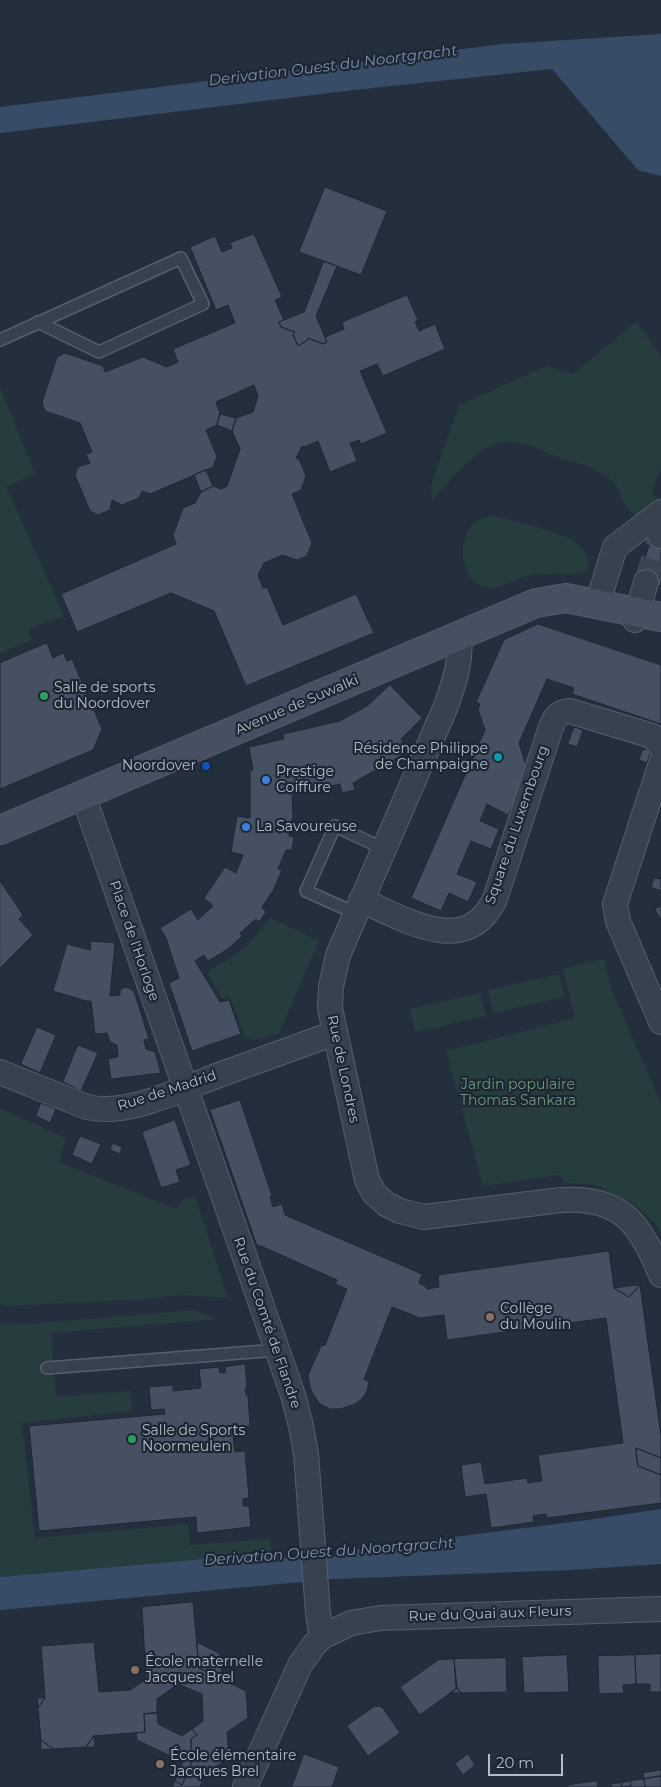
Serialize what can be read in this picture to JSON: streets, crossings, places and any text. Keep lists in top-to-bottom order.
{
  "streets": {
    "street": [
      "Avenue de Suwalki",
      "Square du Luxembourg",
      "Place de l'Horloge",
      "Rue de Londres",
      "Rue de Madrid",
      "Rue du Comté de Flandre",
      "Rue du Quai aux Fleurs"
    ]
  },
  "crossings": [
    ["Avenue de Suwalki", "Place de l'Horloge"],
    ["Avenue de Suwalki", "Rue de Londres"],
    ["Square du Luxembourg", "Rue de Londres"],
    ["Place de l'Horloge", "Rue de Madrid"],
    ["Place de l'Horloge", "Rue du Comté de Flandre"],
    ["Rue de Londres", "Rue de Madrid"],
    ["Rue de Madrid", "Rue du Comté de Flandre"],
    ["Rue du Comté de Flandre", "Rue du Quai aux Fleurs"]
  ],
  "water": ["Derivation Ouest du Noortgracht"],
  "parks": ["Jardin populaire Thomas Sankara"],
  "places": [
    "Salle de sports du Noordover",
    "Résidence Philippe de Champaigne",
    "Noordover",
    "Prestige Coiffure",
    "La Savoureuse",
    "Collège du Moulin",
    "Salle de Sports Noormeulen",
    "École maternelle Jacques Brel",
    "École élémentaire Jacques Brel"
  ],
  "scale_bar": "20 m"
}
